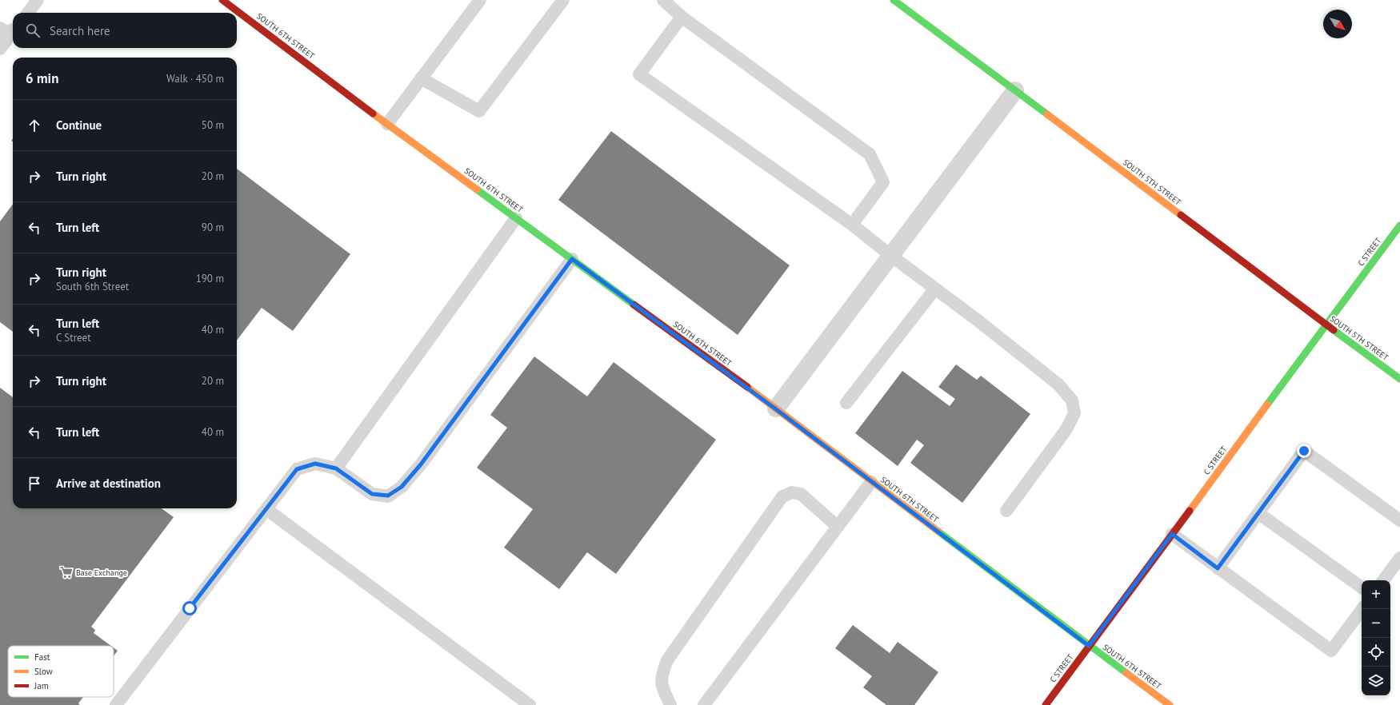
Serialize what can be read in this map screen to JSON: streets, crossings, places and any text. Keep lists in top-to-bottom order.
{
  "streets": {
    "street": ["SOUTH 6TH STREET", "SOUTH 5TH STREET", "C STREET"]
  },
  "crossings": [
    ["SOUTH 6TH STREET", "C STREET"],
    ["SOUTH 5TH STREET", "C STREET"]
  ],
  "places": {
    "supermarket": ["Base Exchange"]
  },
  "legend": ["Fast", "Slow", "Jam"],
  "north": "bottom right",
  "page": {
    "search": "Search here",
    "heading": ["6 min", "Walk · 450 m"],
    "list": [
      ["Continue", "50 m"],
      ["Turn right", "20 m"],
      ["Turn left", "90 m"],
      ["Turn right", "South 6th Street", "190 m"],
      ["Turn left", "C Street", "40 m"],
      ["Turn right", "20 m"],
      ["Turn left", "40 m"],
      "Arrive at destination"
    ],
    "map_buttons": ["+", "−"]
  }
}
